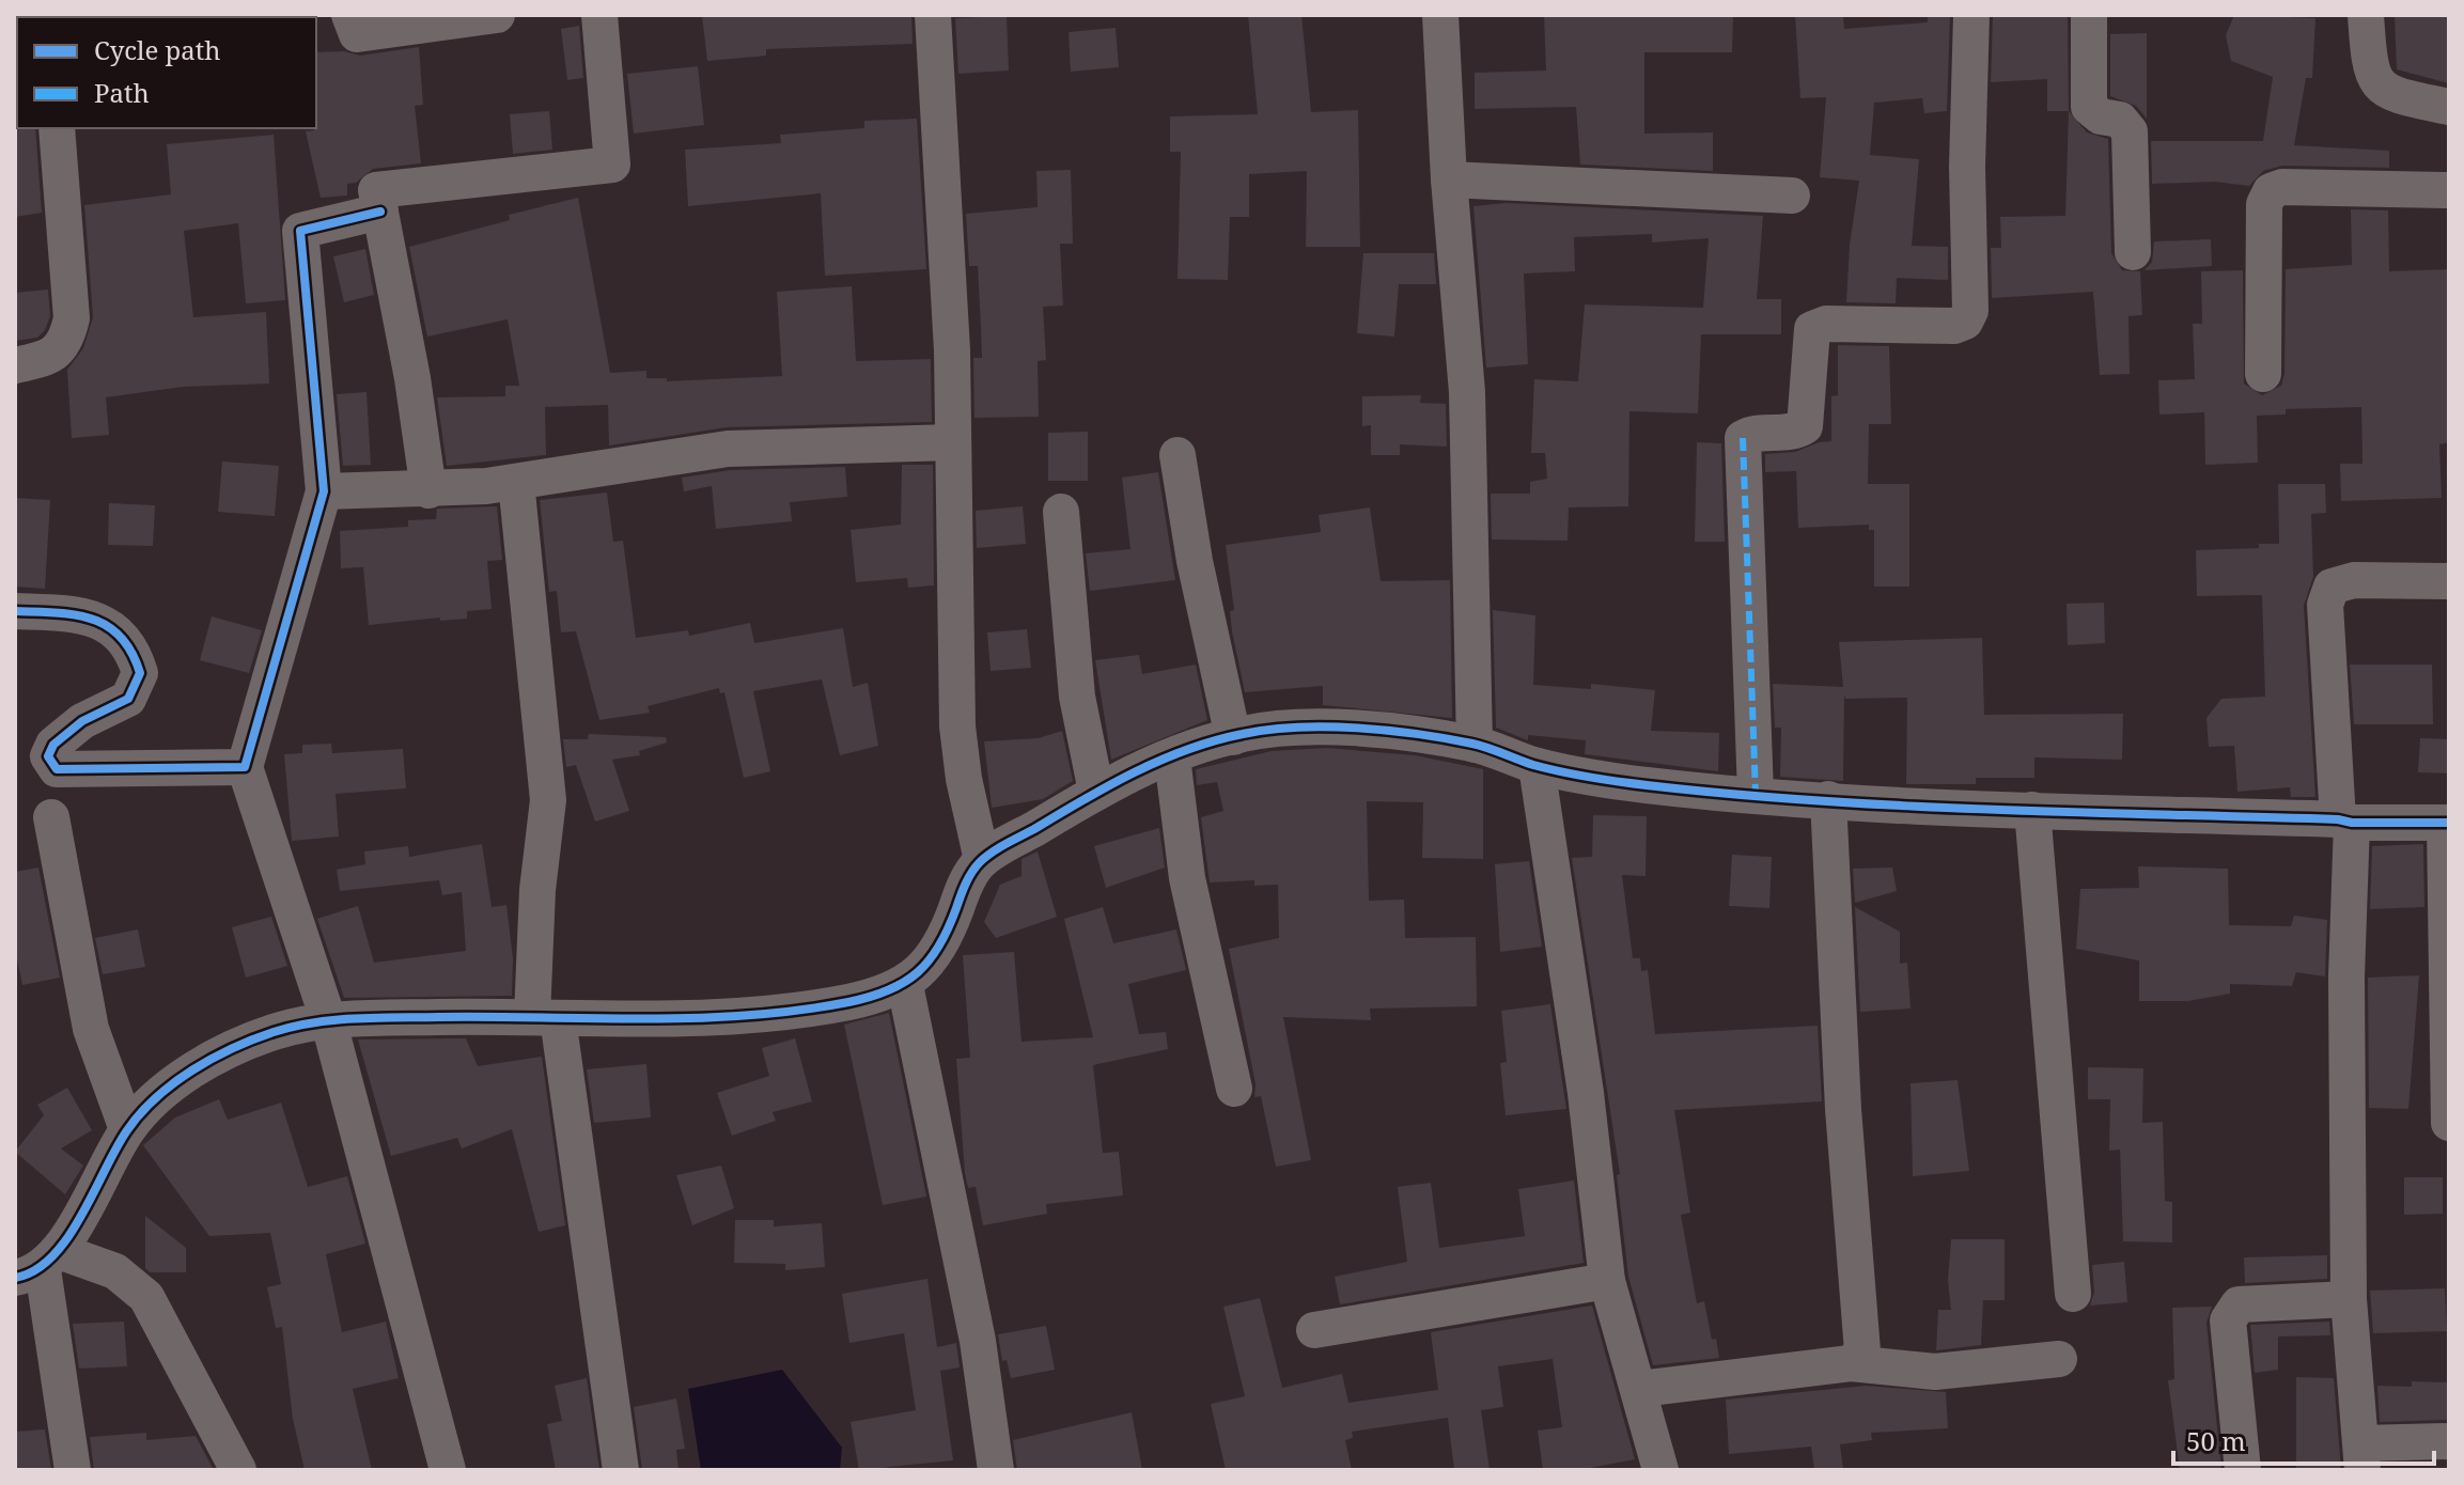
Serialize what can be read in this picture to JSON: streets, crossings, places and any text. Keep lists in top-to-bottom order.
{
  "legend": ["Cycle path", "Path"],
  "scale_bar": "50 m"
}
